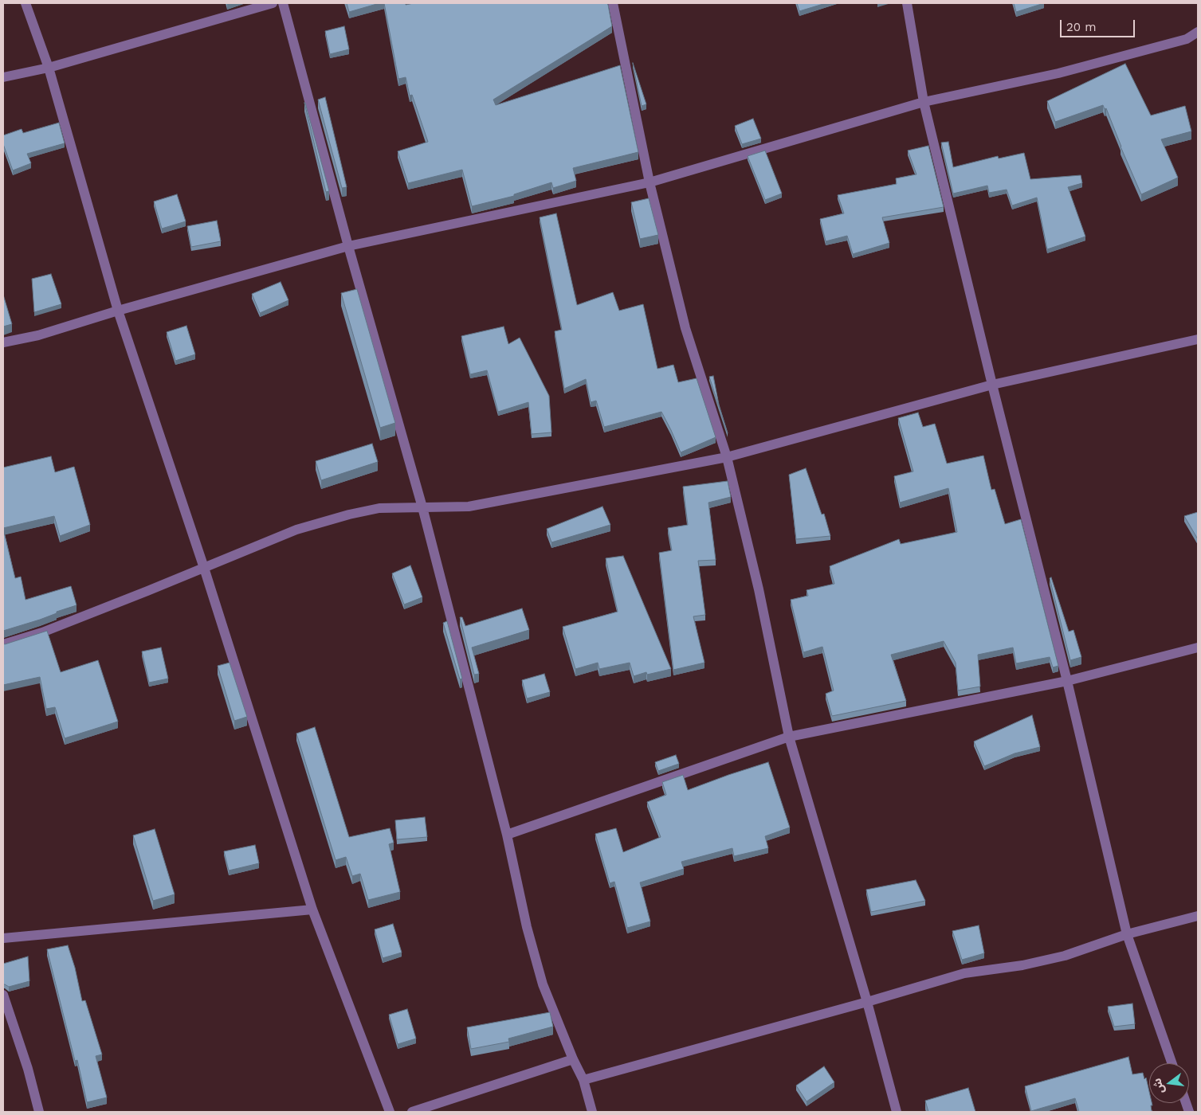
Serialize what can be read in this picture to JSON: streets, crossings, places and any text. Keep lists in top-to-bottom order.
{
  "scale_bar": "20 m",
  "north": "left"
}
